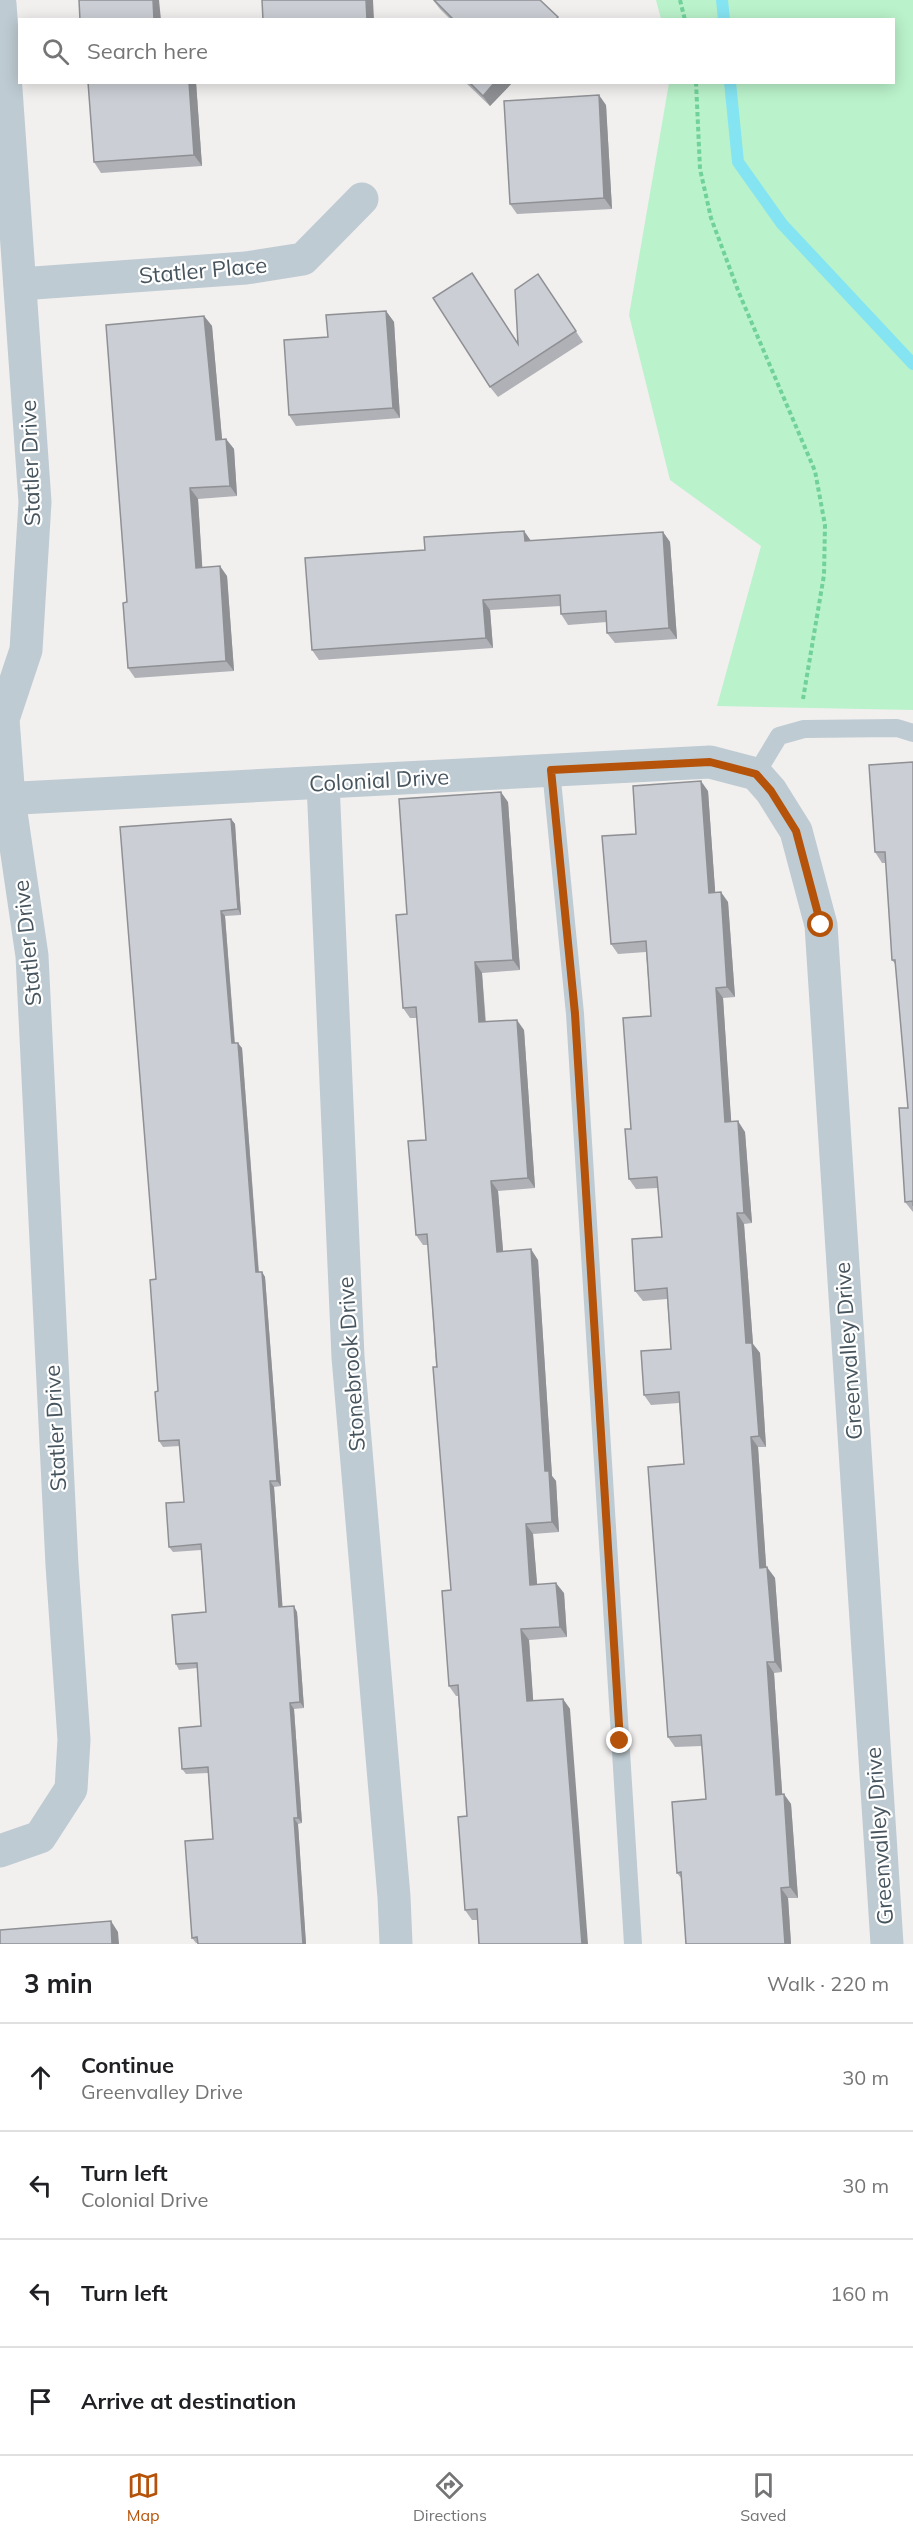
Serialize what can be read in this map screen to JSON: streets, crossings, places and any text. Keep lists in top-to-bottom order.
{
  "streets": {
    "street": [
      "Statler Place",
      "Statler Drive",
      "Colonial Drive",
      "Greenvalley Drive",
      "Stonebrook Drive"
    ]
  },
  "crossings": [
    ["Statler Place", "Statler Drive"],
    ["Statler Drive", "Colonial Drive"],
    ["Colonial Drive", "Greenvalley Drive"],
    ["Colonial Drive", "Stonebrook Drive"]
  ],
  "page": {
    "search": "Search here",
    "heading": ["3 min", "Walk · 220 m"],
    "list": [
      ["Continue", "Greenvalley Drive", "30 m"],
      ["Turn left", "Colonial Drive", "30 m"],
      ["Turn left", "160 m"],
      "Arrive at destination"
    ],
    "nav": ["Map", "Directions", "Saved"]
  }
}
